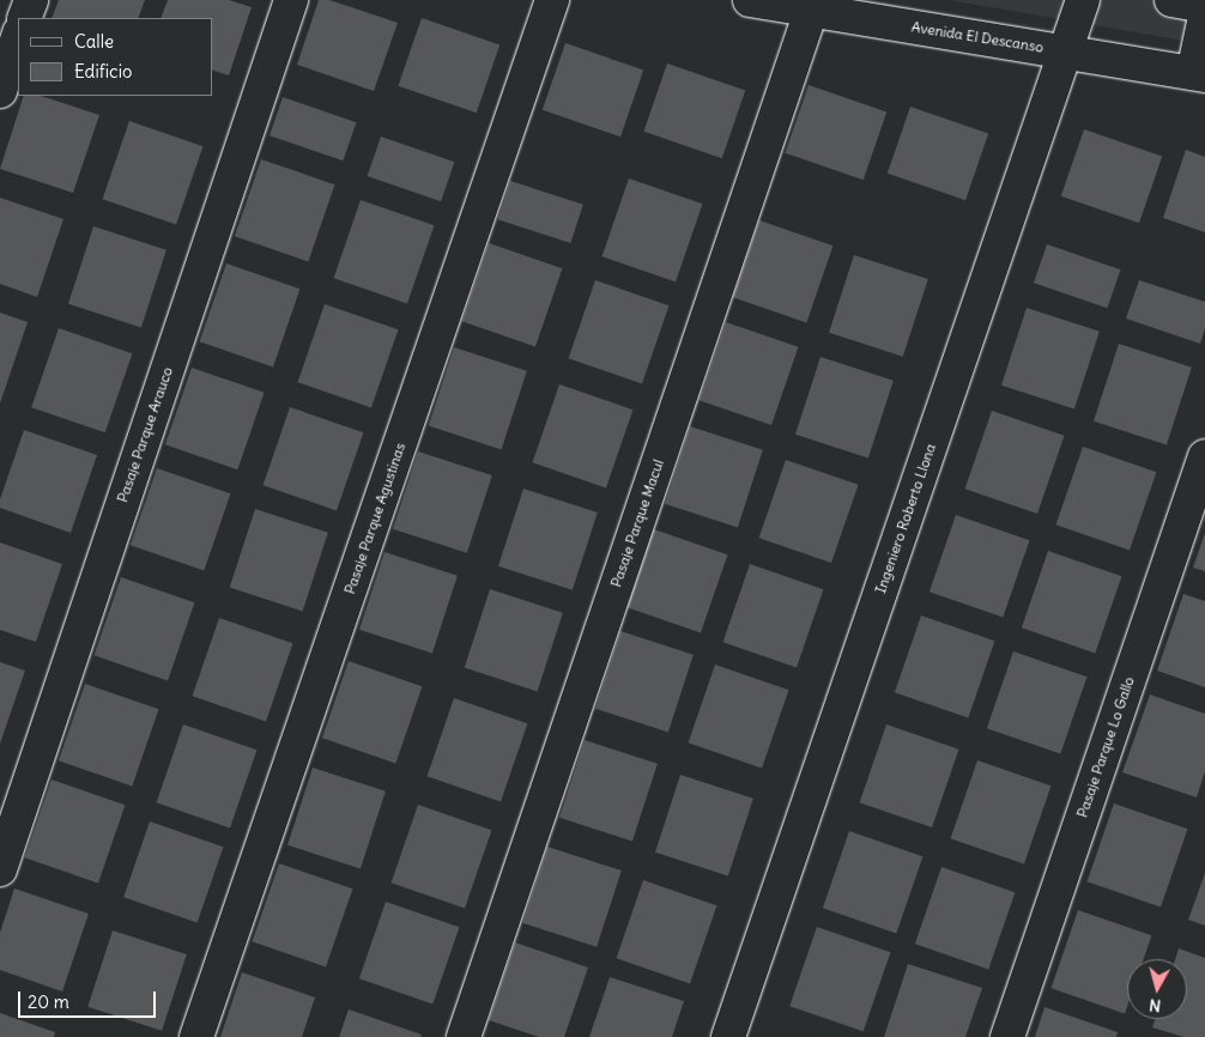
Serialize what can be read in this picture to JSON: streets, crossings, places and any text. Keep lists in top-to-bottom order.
{
  "streets": {
    "street": [
      "Avenida El Descanso",
      "Pasaje Parque Arauco",
      "Pasaje Parque Agustinas",
      "Ingeniero Roberto Llona",
      "Pasaje Parque Macul",
      "Pasaje Parque Lo Gallo"
    ]
  },
  "crossings": [
    ["Avenida El Descanso", "Ingeniero Roberto Llona"],
    ["Avenida El Descanso", "Pasaje Parque Macul"]
  ],
  "legend": ["Calle", "Edificio"],
  "scale_bar": "20 m",
  "north": "bottom"
}
